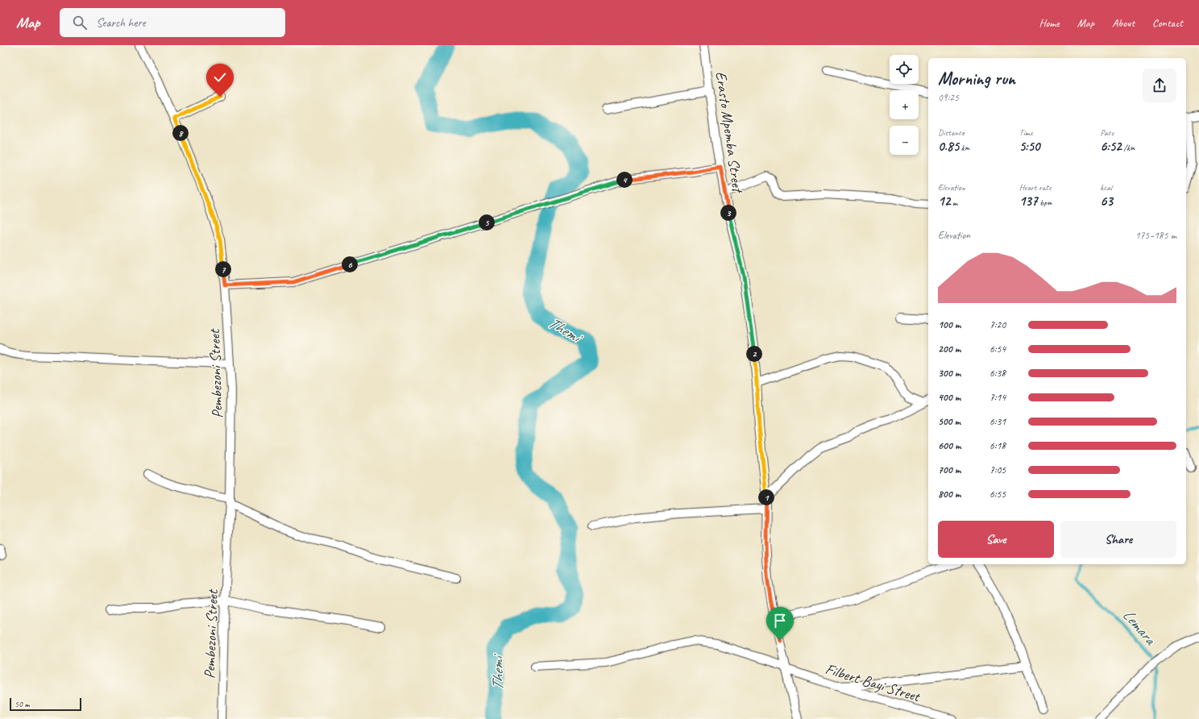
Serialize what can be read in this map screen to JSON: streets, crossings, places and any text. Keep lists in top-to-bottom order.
{
  "streets": {
    "street": ["Erasto Mpemba Street", "Pembezoni Street", "Filbert Bayi Street"]
  },
  "crossings": [
    ["Erasto Mpemba Street", "Filbert Bayi Street"]
  ],
  "water": ["Themi", "Lemara"],
  "scale_bar": "50 m",
  "page": {
    "header": "Map",
    "search": "Search here",
    "nav": [
      "Home",
      "Map",
      "About",
      "Contact"
    ],
    "map_buttons": ["+", "−"],
    "heading": ["Morning run", "09:25"],
    "stats": [
      ["Distance", "0.85 km"],
      ["Time", "5:50"],
      ["Pace", "6:52 /km"],
      ["Elevation", "12 m"],
      ["Heart rate", "137 bpm"],
      ["kcal", "63"]
    ],
    "pins": [
      "8",
      "4",
      "3",
      "5",
      "6",
      "7",
      "2",
      "1"
    ],
    "chart": ["Elevation", "175–185 m"],
    "list": [
      {
        "name": "100 m",
        "note": "7:20"
      },
      {
        "name": "200 m",
        "note": "6:54"
      },
      {
        "name": "300 m",
        "note": "6:38"
      },
      {
        "name": "400 m",
        "note": "7:14"
      },
      {
        "name": "500 m",
        "note": "6:31"
      },
      {
        "name": "600 m",
        "note": "6:18"
      },
      {
        "name": "700 m",
        "note": "7:05"
      },
      {
        "name": "800 m",
        "note": "6:55"
      }
    ],
    "buttons": ["Save", "Share"],
    "scale": "50 m"
  }
}
